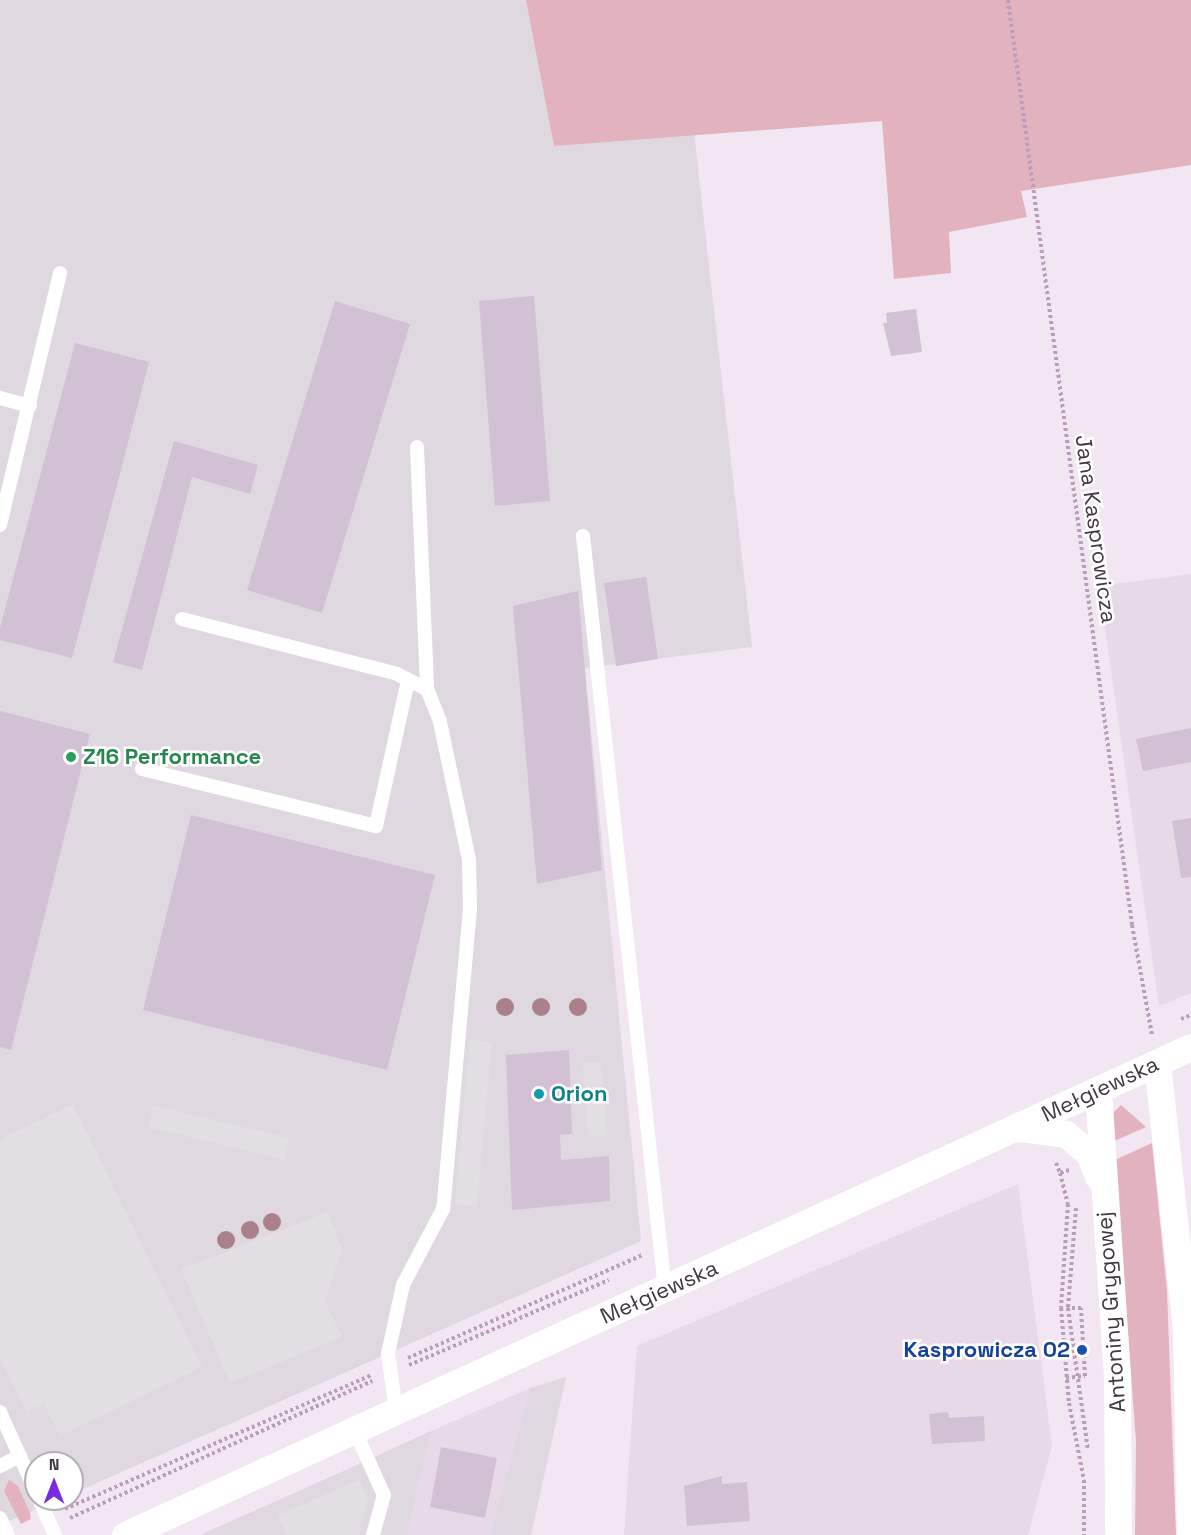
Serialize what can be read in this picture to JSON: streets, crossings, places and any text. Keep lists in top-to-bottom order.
{
  "streets": {
    "street": ["Mełgiewska", "Antoniny Grygowej"],
    "path": ["Jana Kasprowicza"]
  },
  "crossings": [
    ["Jana Kasprowicza", "Mełgiewska"],
    ["Mełgiewska", "Antoniny Grygowej"]
  ],
  "places": ["Z16 Performance", "Orion", "Kasprowicza 02"],
  "north": "top"
}
